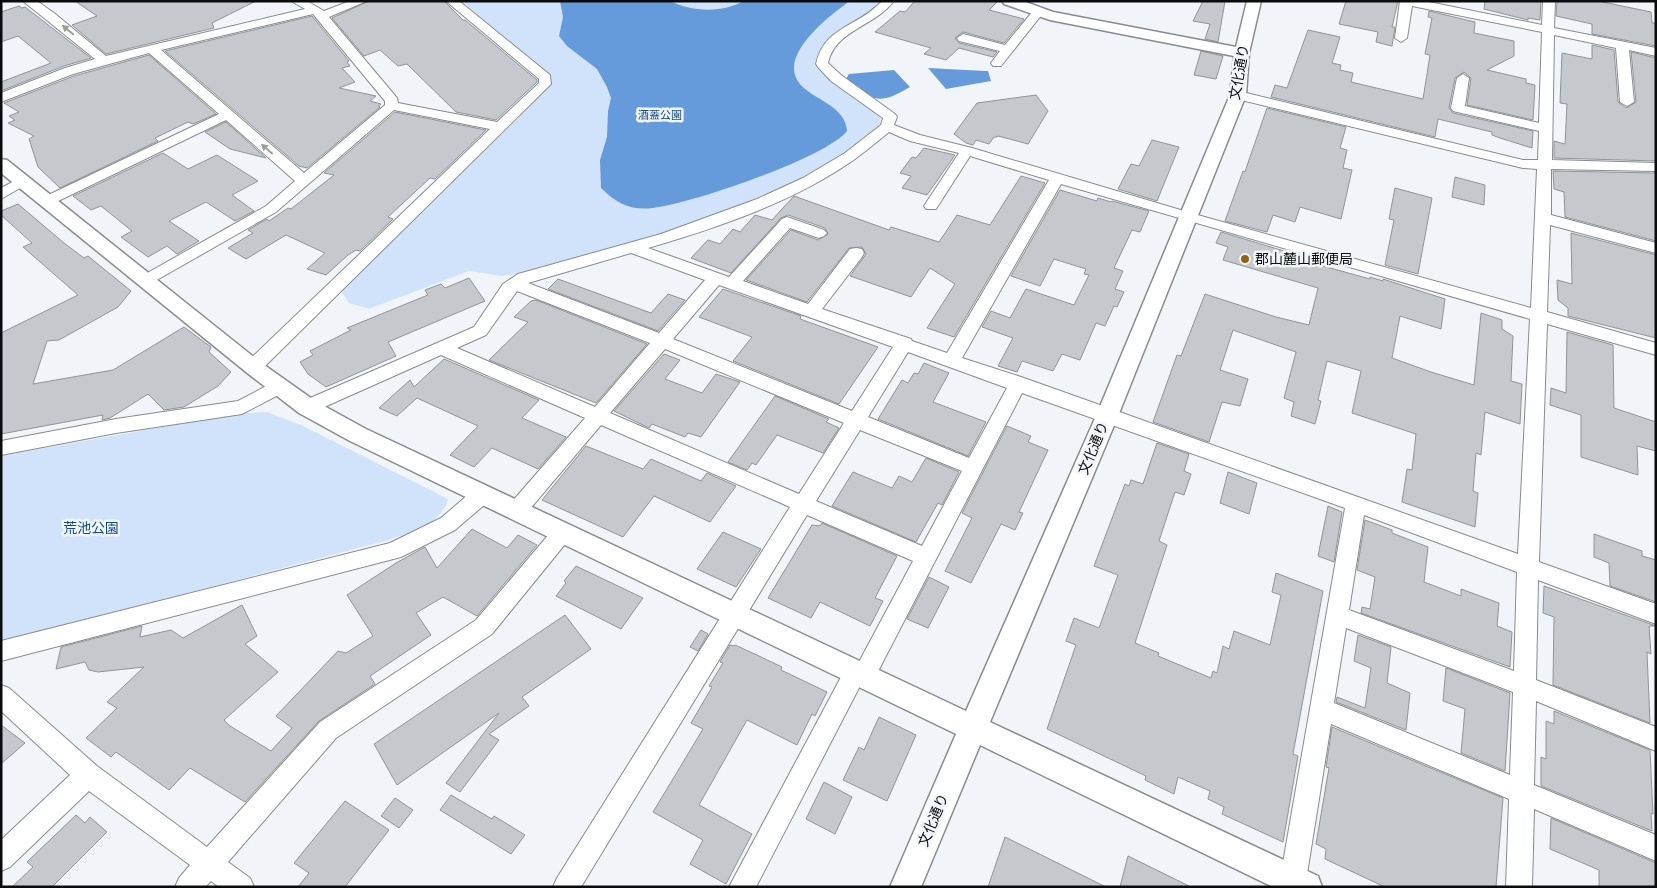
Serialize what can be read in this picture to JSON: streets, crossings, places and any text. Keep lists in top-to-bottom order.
{
  "streets": {
    "street": ["文化通り"]
  },
  "parks": ["酒蓋公園", "荒池公園"],
  "places": ["郡山麓山郵便局"]
}
